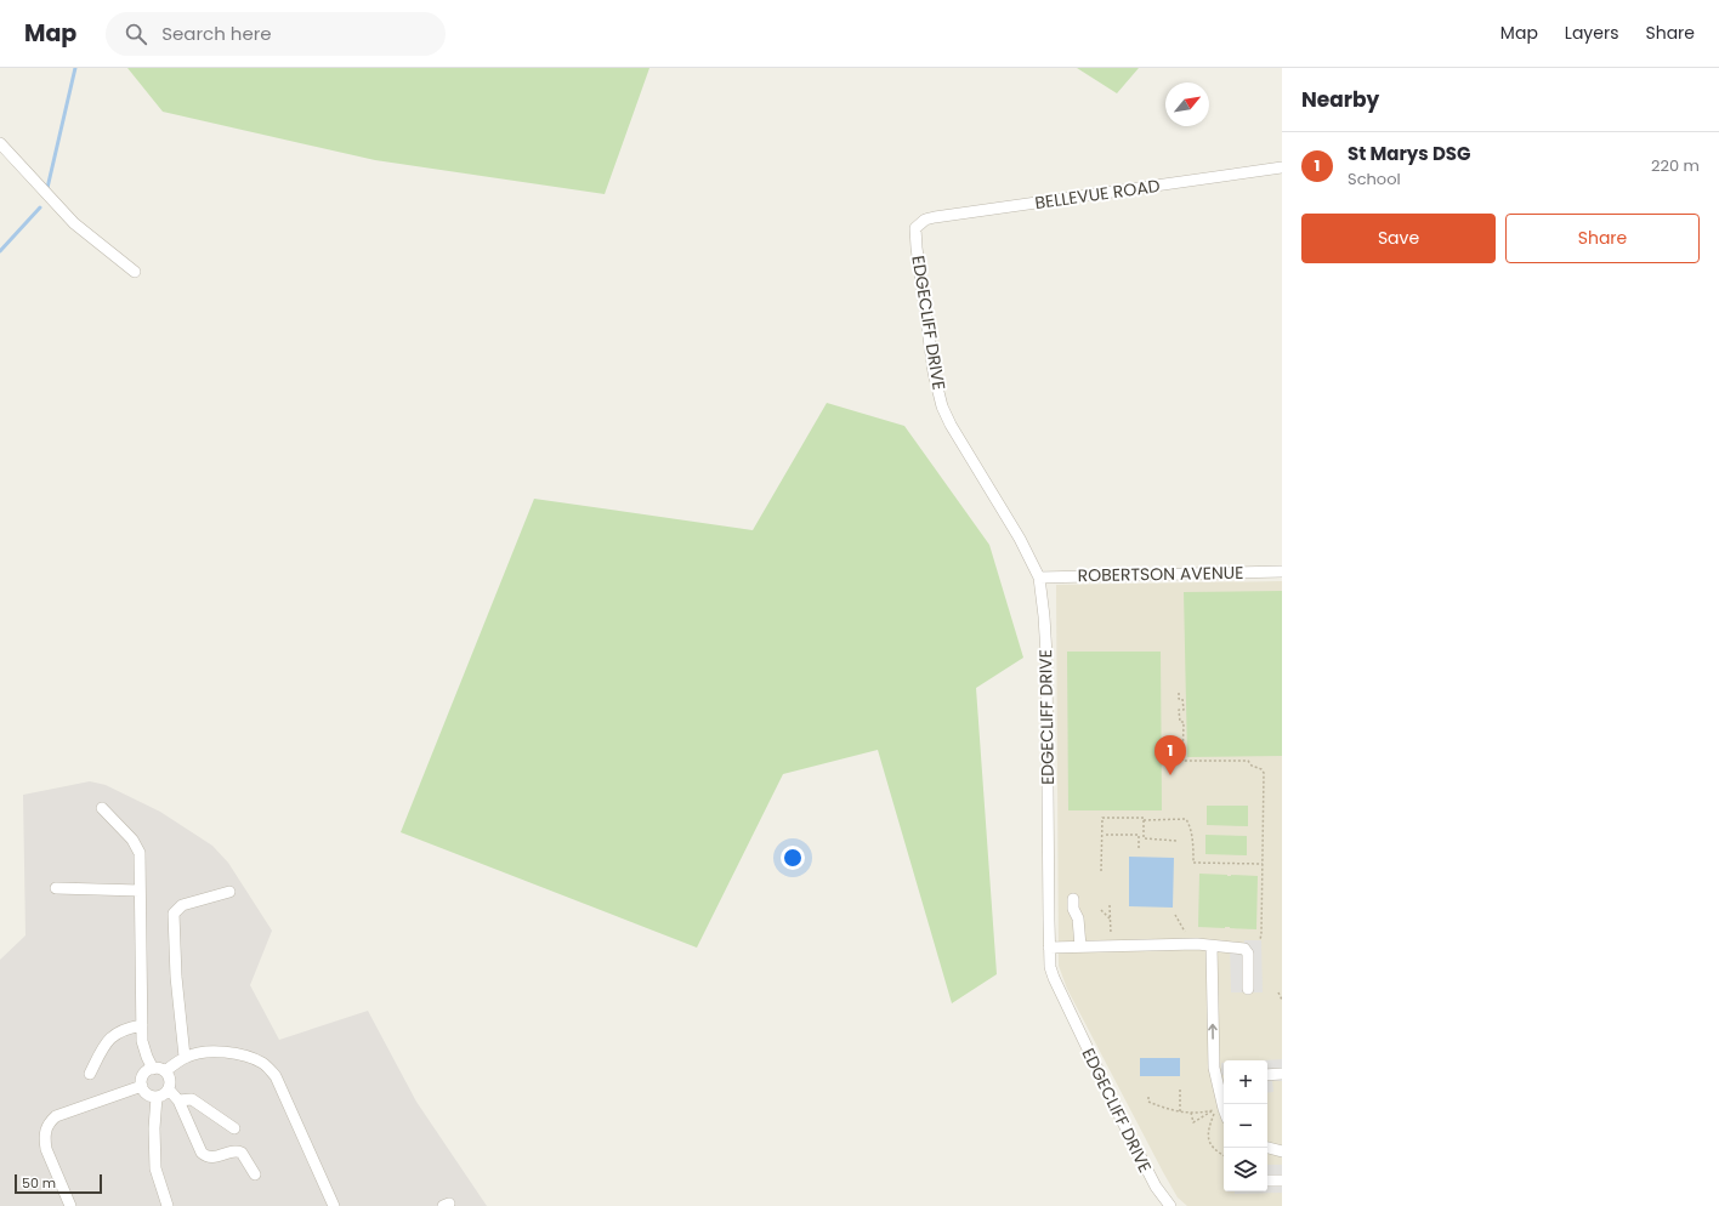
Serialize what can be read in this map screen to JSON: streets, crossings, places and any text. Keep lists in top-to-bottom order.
{
  "streets": {
    "street": ["BELLEVUE ROAD", "EDGECLIFF DRIVE", "ROBERTSON AVENUE"]
  },
  "crossings": [
    ["BELLEVUE ROAD", "EDGECLIFF DRIVE"],
    ["EDGECLIFF DRIVE", "ROBERTSON AVENUE"]
  ],
  "scale_bar": "50 m",
  "north": "top right",
  "page": {
    "header": "Map",
    "search": "Search here",
    "nav": ["Map", "Layers", "Share"],
    "heading": "Nearby",
    "list": [
      {
        "mark": "1",
        "name": "St Marys DSG",
        "note": "School",
        "value": "220 m"
      }
    ],
    "buttons": ["Save", "Share"],
    "pins": "1",
    "map_buttons": ["+", "−"],
    "scale": "50 m"
  }
}
